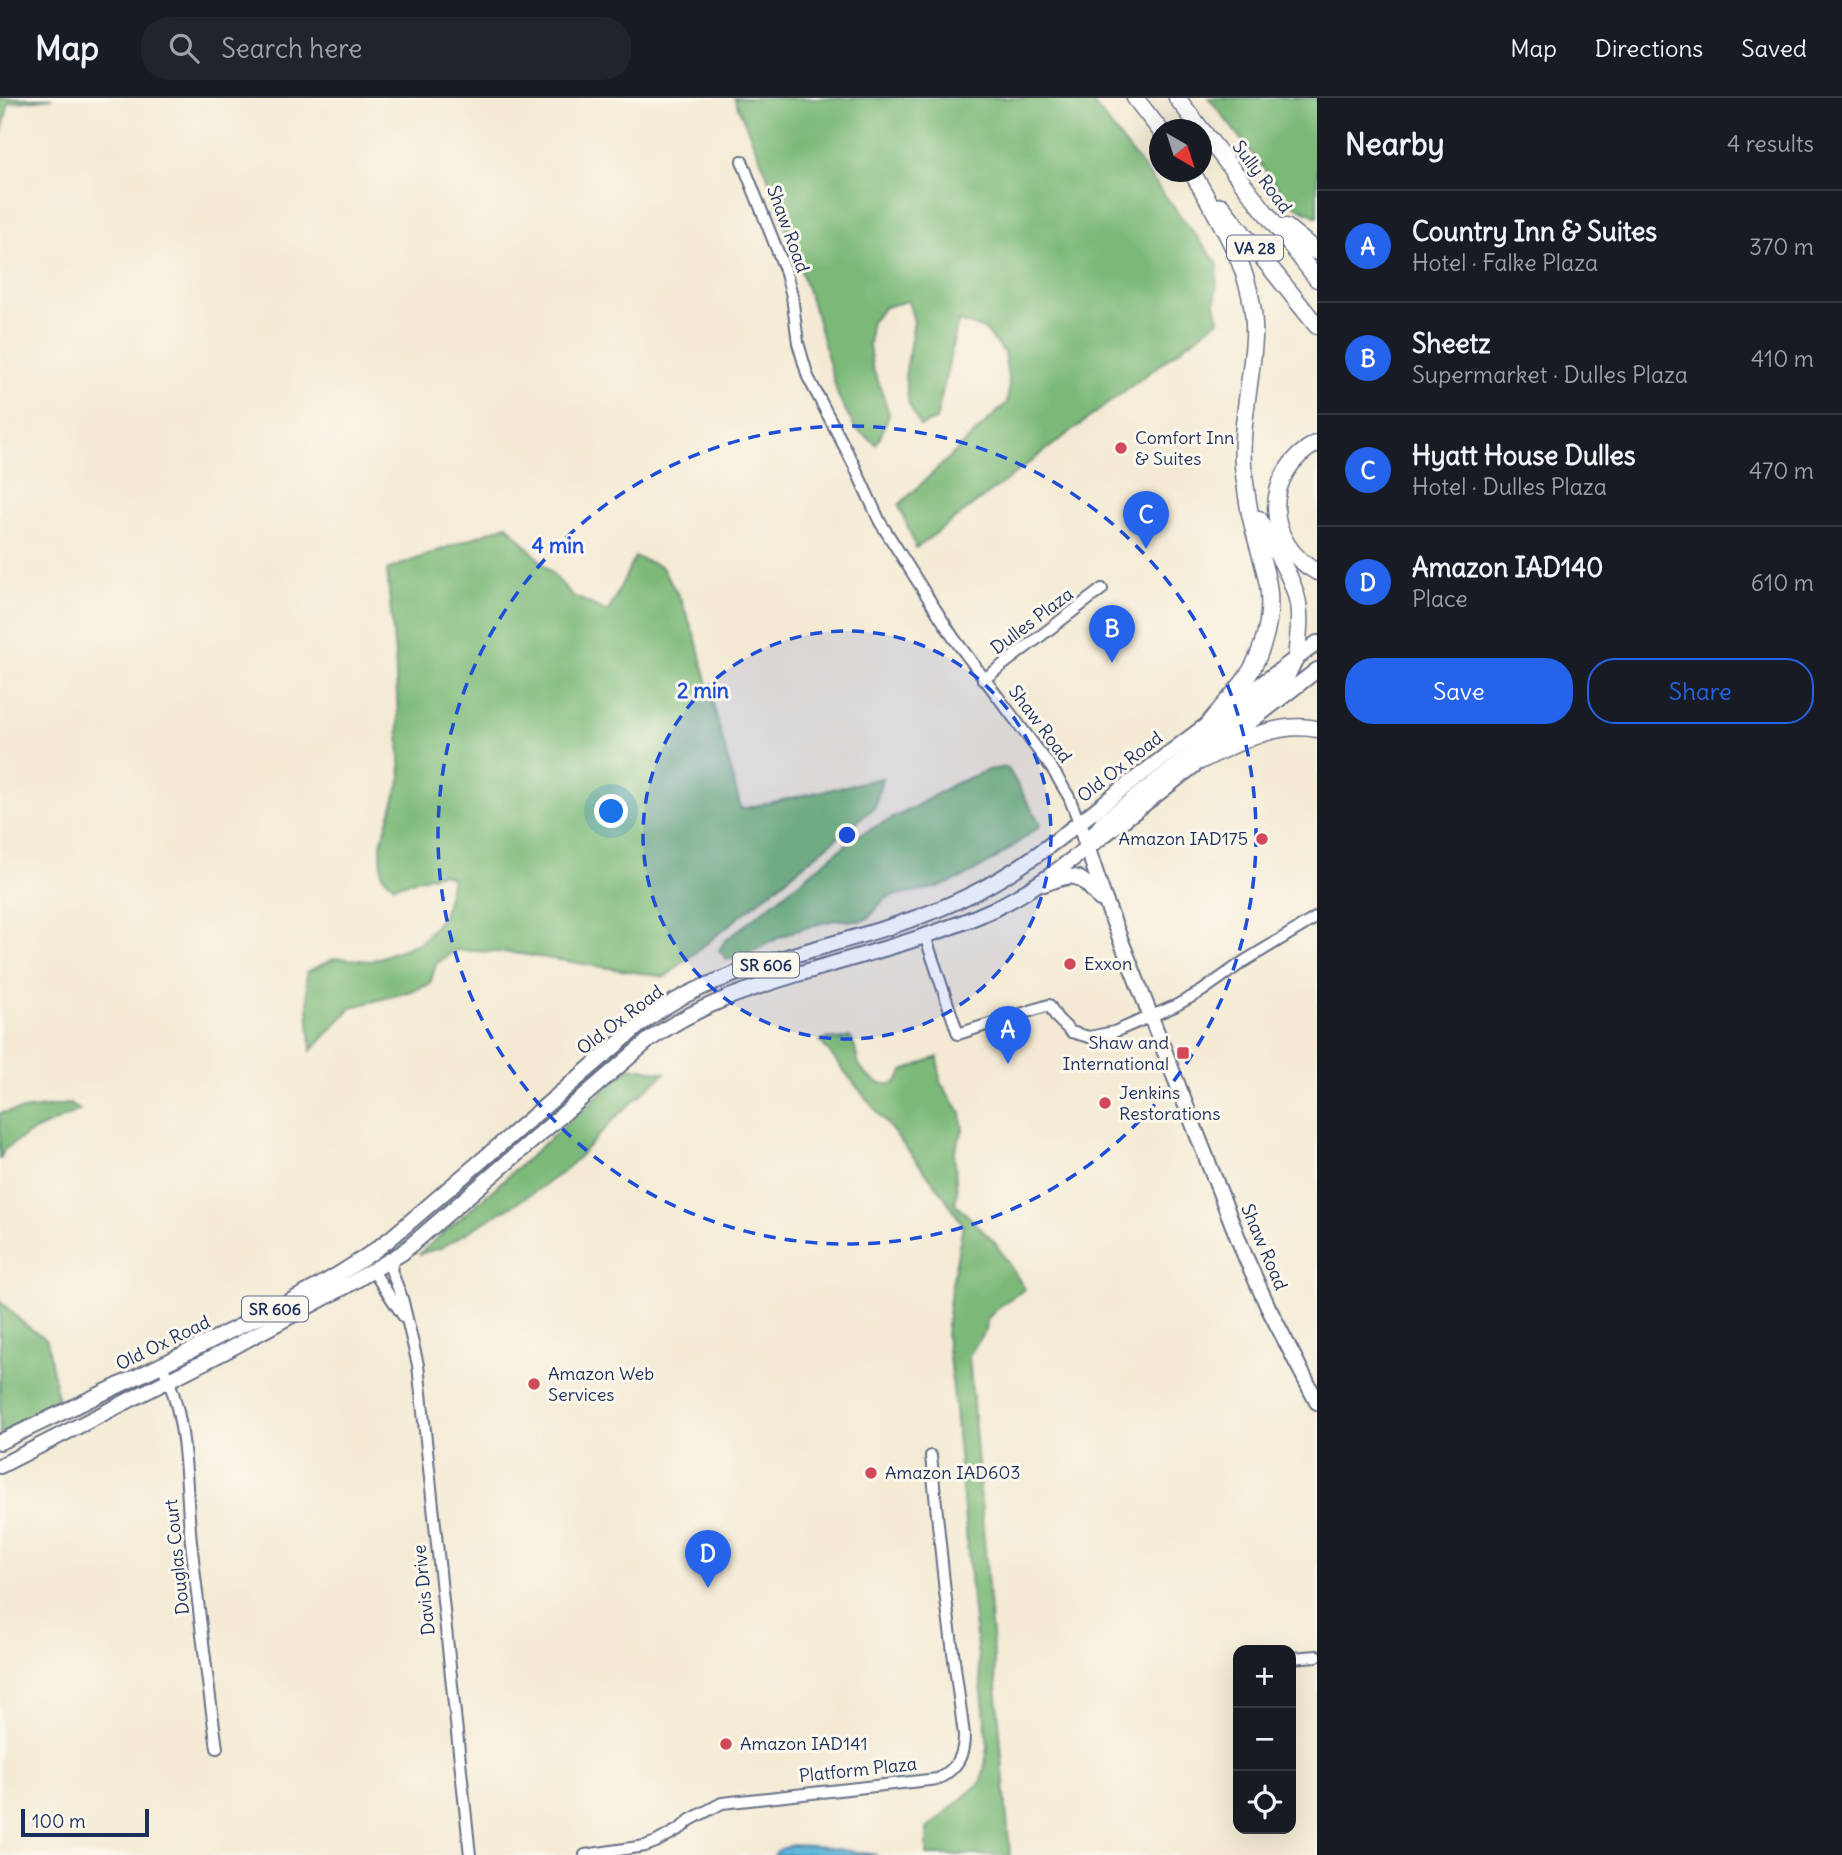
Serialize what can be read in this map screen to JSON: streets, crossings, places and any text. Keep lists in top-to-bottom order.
{
  "streets": {
    "highway": ["Sully Road", "VA 28"],
    "main road": ["Shaw Road", "Old Ox Road", "SR 606"],
    "street": [
      "Dulles Plaza",
      "Douglas Court",
      "Davis Drive",
      "Platform Plaza"
    ]
  },
  "crossings": [
    ["Shaw Road", "Dulles Plaza"],
    ["Shaw Road", "Old Ox Road"],
    ["Old Ox Road", "Douglas Court"],
    ["Old Ox Road", "Davis Drive"]
  ],
  "places": {
    "other": [
      "Comfort Inn & Suites",
      "Amazon IAD175",
      "Exxon",
      "Jenkins Restorations",
      "Amazon Web Services",
      "Amazon IAD603",
      "Amazon IAD141"
    ],
    "transit": ["Shaw and International"]
  },
  "scale_bar": "100 m",
  "north": "bottom right",
  "page": {
    "header": "Map",
    "search": "Search here",
    "nav": ["Map", "Directions", "Saved"],
    "heading": ["Nearby", "4 results"],
    "list": [
      {
        "mark": "A",
        "name": "Country Inn & Suites",
        "note": "Hotel · Falke Plaza",
        "value": "370 m"
      },
      {
        "mark": "B",
        "name": "Sheetz",
        "note": "Supermarket · Dulles Plaza",
        "value": "410 m"
      },
      {
        "mark": "C",
        "name": "Hyatt House Dulles",
        "note": "Hotel · Dulles Plaza",
        "value": "470 m"
      },
      {
        "mark": "D",
        "name": "Amazon IAD140",
        "note": "Place",
        "value": "610 m"
      }
    ],
    "pins": [
      "C",
      "B",
      "A",
      "D"
    ],
    "buttons": ["Save", "Share"],
    "map_buttons": ["+", "−"],
    "scale": "100 m"
  },
  "rings": ["4 min", "2 min"]
}
